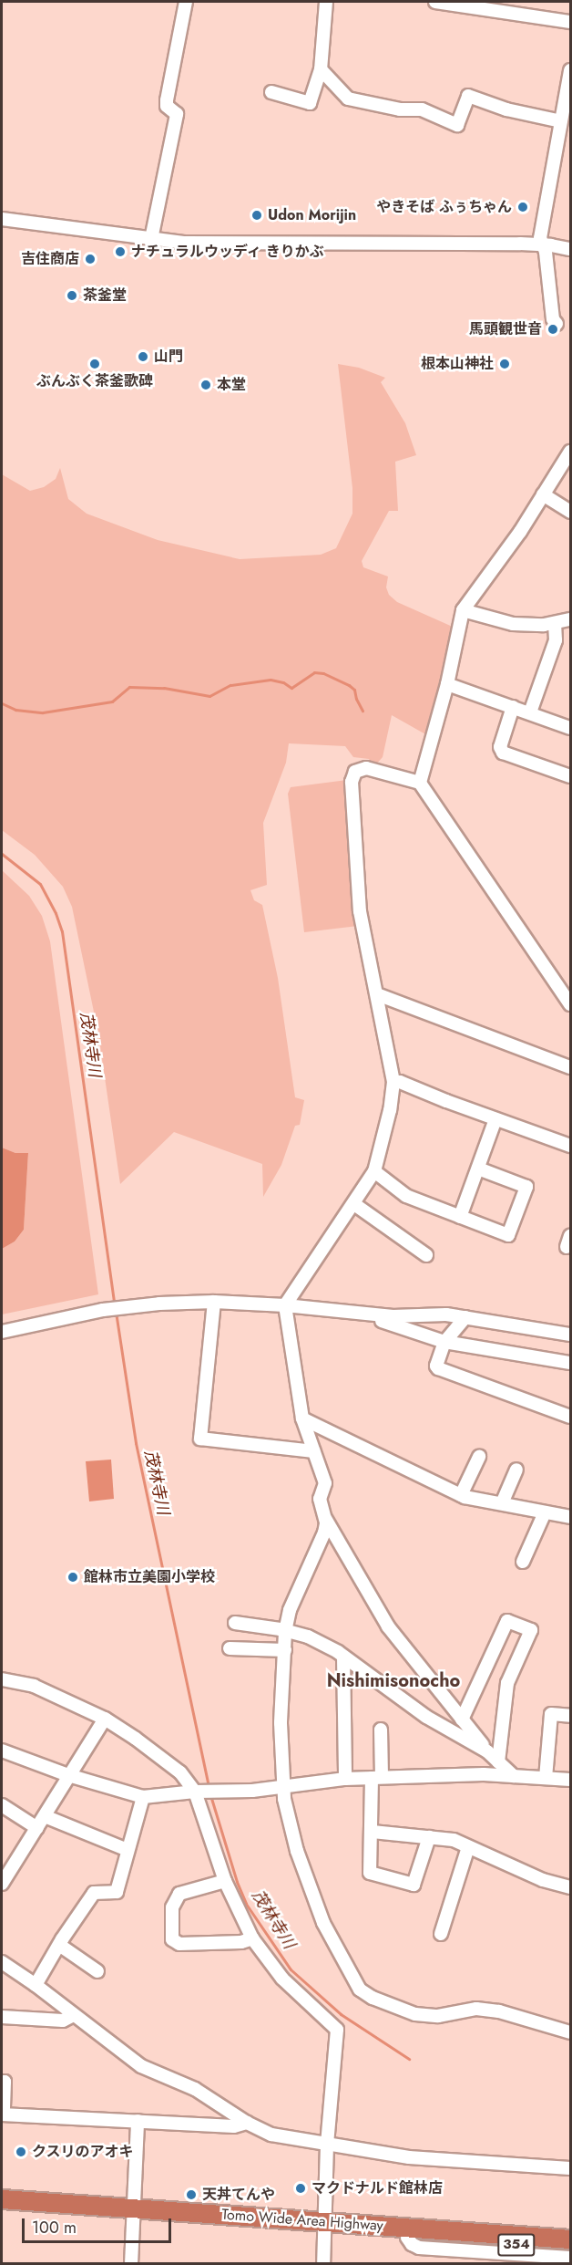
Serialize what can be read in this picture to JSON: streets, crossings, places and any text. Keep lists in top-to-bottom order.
{
  "streets": {
    "highway": ["Tomo Wide Area Highway", "354"]
  },
  "districts": ["Nishimisonocho"],
  "water": ["茂林寺川"],
  "places": [
    "やきそば ふぅちゃん",
    "Udon Morijin",
    "ナチュラルウッディ きりかぶ",
    "吉住商店",
    "茶釜堂",
    "馬頭観世音",
    "山門",
    "ぶんぶく茶釜歌碑",
    "根本山神社",
    "本堂",
    "館林市立美園小学校",
    "クスリのアオキ",
    "マクドナルド館林店",
    "天丼てんや"
  ],
  "scale_bar": "100 m"
}
